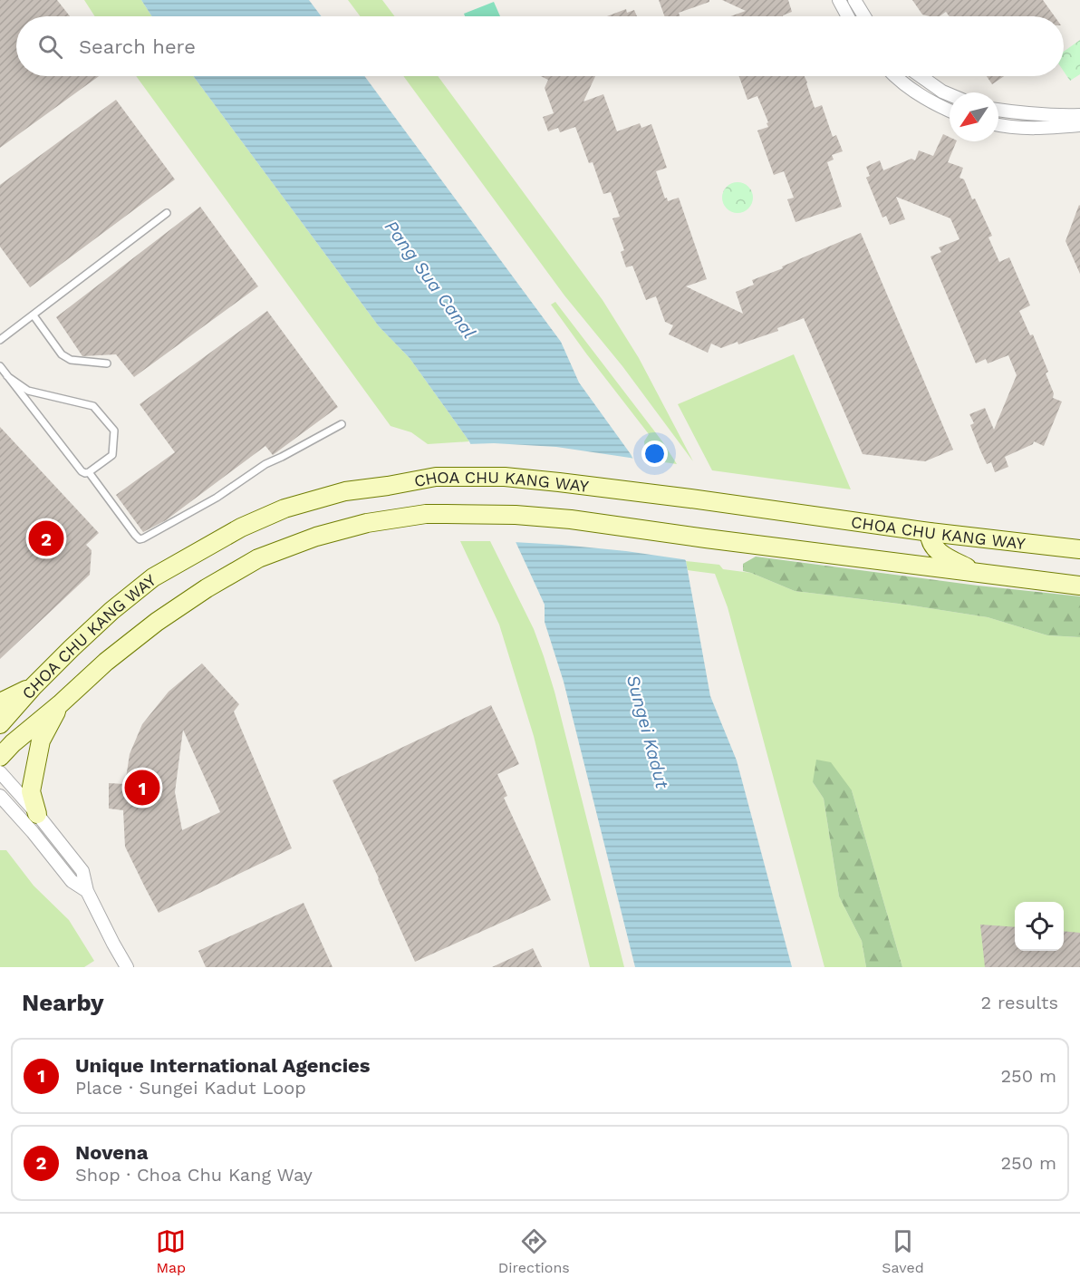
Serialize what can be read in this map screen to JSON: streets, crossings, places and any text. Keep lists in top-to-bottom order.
{
  "streets": {
    "main road": ["CHOA CHU KANG WAY"]
  },
  "water": ["Pang Sua Canal", "Sungei Kadut"],
  "north": "bottom left",
  "page": {
    "search": "Search here",
    "pins": ["2", "1"],
    "heading": ["Nearby", "2 results"],
    "list": [
      {
        "mark": "1",
        "name": "Unique International Agencies",
        "note": "Place · Sungei Kadut Loop",
        "value": "250 m"
      },
      {
        "mark": "2",
        "name": "Novena",
        "note": "Shop · Choa Chu Kang Way",
        "value": "250 m"
      }
    ],
    "nav": ["Map", "Directions", "Saved"]
  }
}
